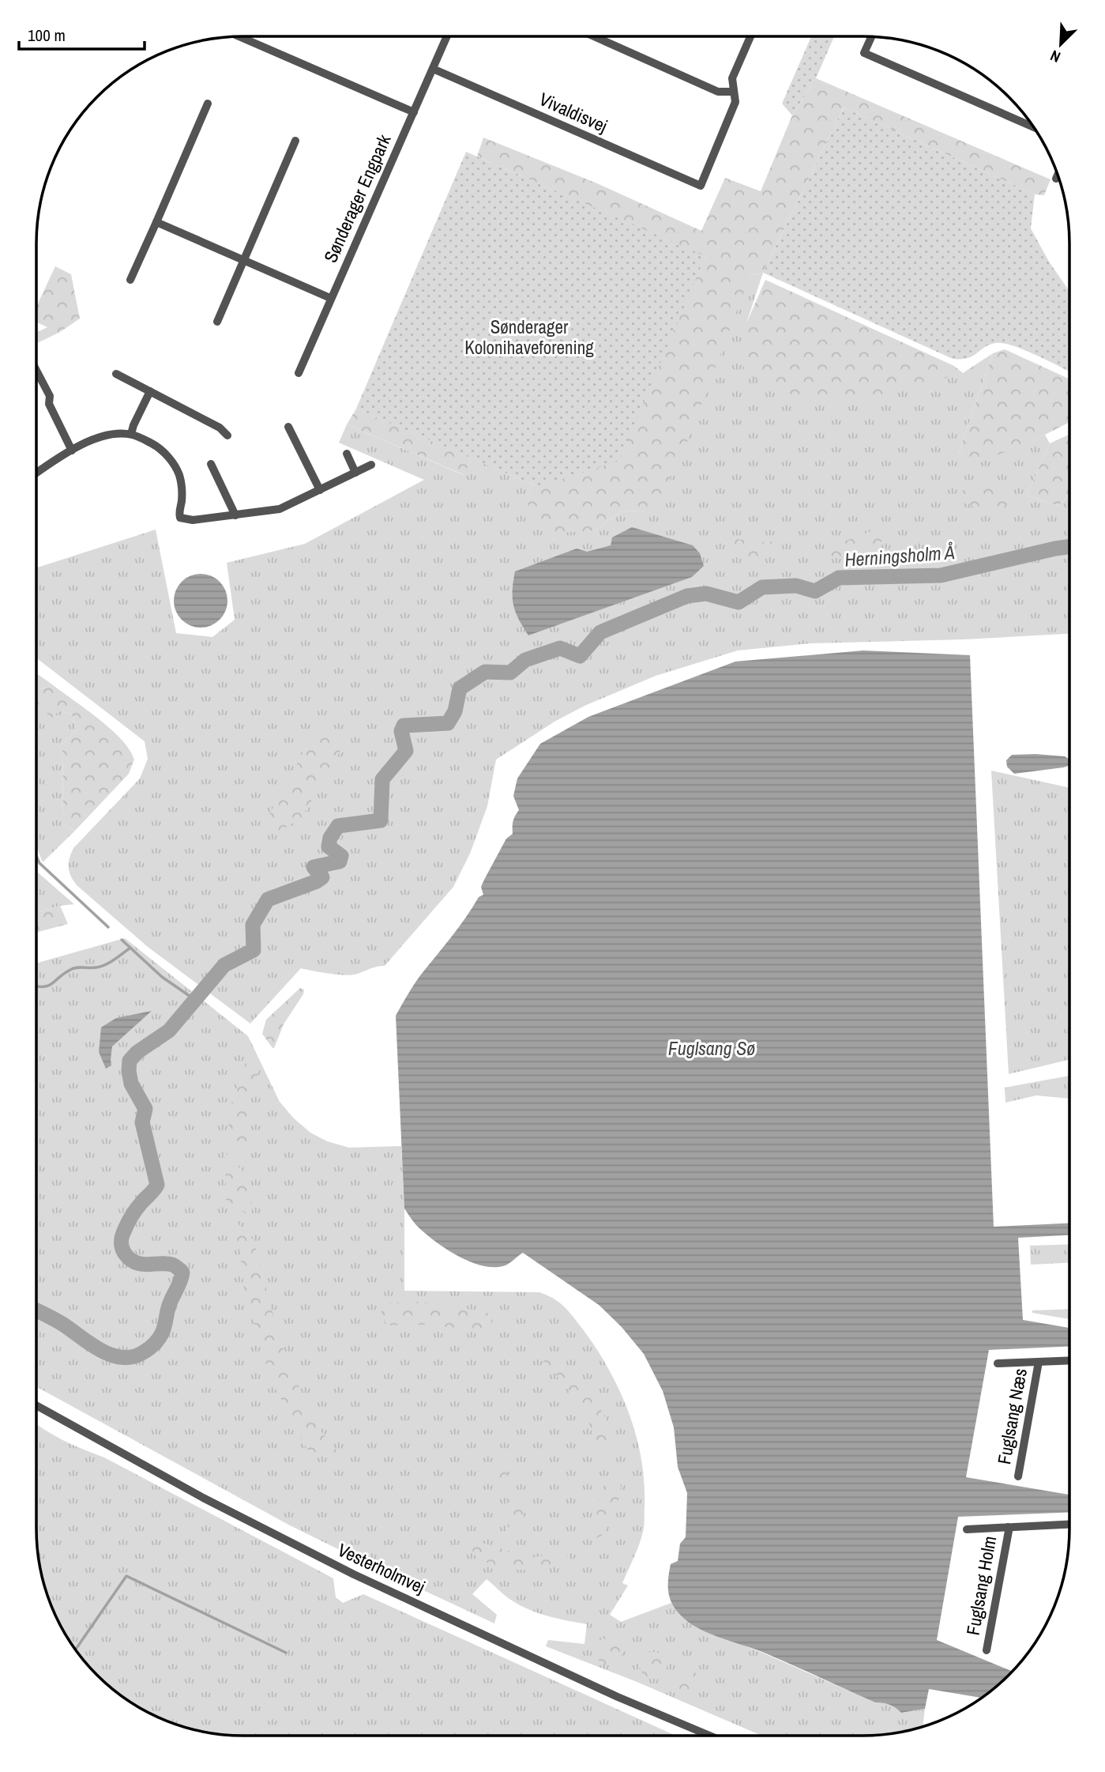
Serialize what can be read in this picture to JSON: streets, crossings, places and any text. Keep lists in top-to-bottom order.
{
  "streets": {
    "street": [
      "Vivaldisvej",
      "Sønderager Engpark",
      "Fuglsang Næs",
      "Vesterholmvej",
      "Fuglsang Holm"
    ]
  },
  "crossings": [
    ["Vivaldisvej", "Sønderager Engpark"]
  ],
  "water": ["Herningsholm Å", "Fuglsang Sø"],
  "parks": ["Sønderager Kolonihaveforening"],
  "scale_bar": "100 m",
  "north": "bottom left"
}
